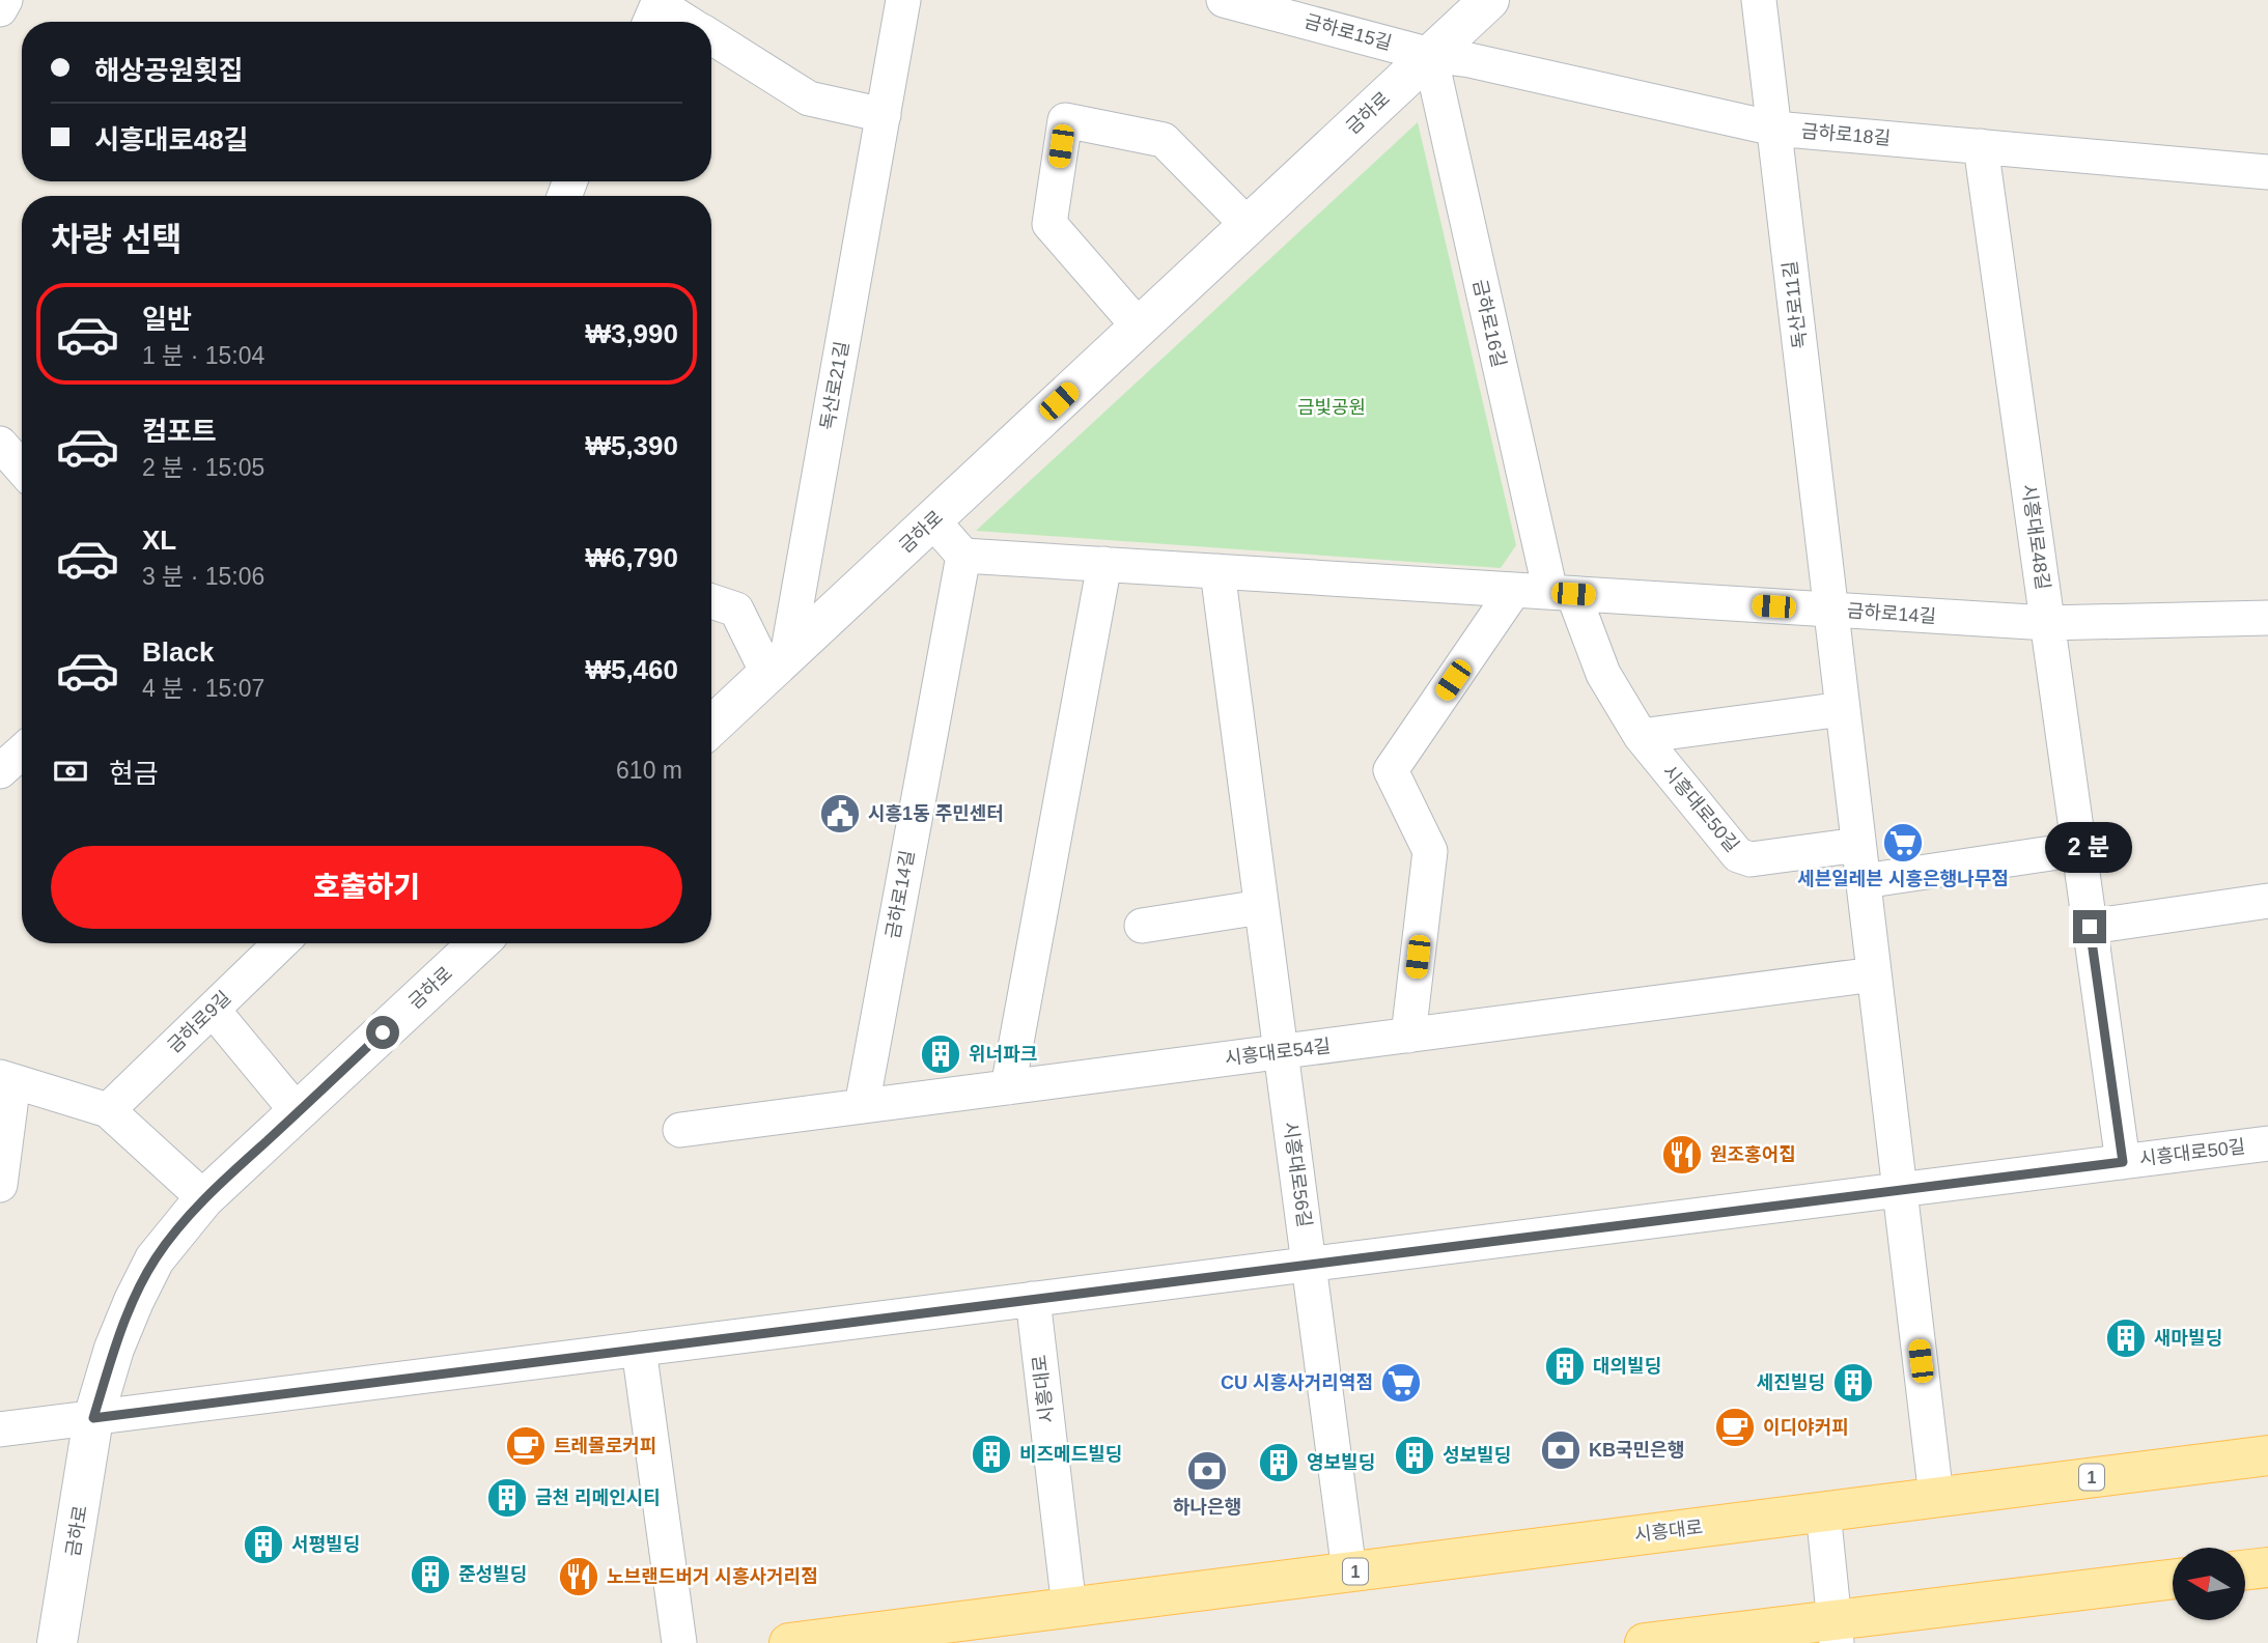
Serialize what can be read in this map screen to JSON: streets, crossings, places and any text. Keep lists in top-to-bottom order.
{
  "streets": {
    "main road": ["금하로", "시흥대로", "1"],
    "street": [
      "금하로15길",
      "금하로18길",
      "독산로11길",
      "금하로16길",
      "독산로21길",
      "시흥대로48길",
      "금하로14길",
      "시흥대로50길",
      "금하로9길",
      "시흥대로54길",
      "시흥대로56길"
    ]
  },
  "crossings": [
    ["금하로15길", "금하로"],
    ["금하로15길", "금하로18길"],
    ["금하로15길", "금하로16길"],
    ["금하로", "금하로18길"],
    ["금하로", "금하로16길"],
    ["금하로", "독산로21길"],
    ["금하로", "시흥대로50길"],
    ["금하로18길", "독산로11길"],
    ["금하로18길", "금하로16길"],
    ["금하로18길", "시흥대로48길"],
    ["독산로11길", "금하로14길"],
    ["금하로16길", "금하로14길"],
    ["금하로16길", "시흥대로50길"],
    ["시흥대로48길", "금하로14길"],
    ["시흥대로48길", "시흥대로50길"],
    ["금하로14길", "시흥대로50길"],
    ["금하로14길", "시흥대로54길"],
    ["금하로14길", "시흥대로56길"],
    ["시흥대로50길", "시흥대로56길"],
    ["시흥대로50길", "시흥대로"],
    ["시흥대로54길", "시흥대로56길"],
    ["시흥대로56길", "시흥대로"]
  ],
  "parks": ["금빛공원"],
  "places": {
    "public building": ["시흥1동 주민센터"],
    "supermarket": ["세븐일레븐 시흥은행나무점", "CU 시흥사거리역점"],
    "building": [
      "위너파크",
      "새마빌딩",
      "대의빌딩",
      "세진빌딩",
      "비즈메드빌딩",
      "성보빌딩",
      "영보빌딩",
      "금천 리메인시티",
      "서평빌딩",
      "준성빌딩"
    ],
    "restaurant": ["원조홍어집", "노브랜드버거 시흥사거리점"],
    "cafe": ["이디야커피", "트레몰로커피"],
    "bank": ["KB국민은행", "하나은행"]
  },
  "north": "left",
  "page": {
    "banner": ["해상공원횟집", "시흥대로48길"],
    "heading": "차량 선택",
    "list": [
      {
        "name": "일반",
        "note": "1 분 · 15:04",
        "value": "₩3,990"
      },
      {
        "name": "컴포트",
        "note": "2 분 · 15:05",
        "value": "₩5,390"
      },
      {
        "name": "XL",
        "note": "3 분 · 15:06",
        "value": "₩6,790"
      },
      {
        "name": "Black",
        "note": "4 분 · 15:07",
        "value": "₩5,460"
      }
    ],
    "pay": ["현금", "610 m"],
    "bubble": "2 분",
    "buttons": "호출하기"
  }
}
